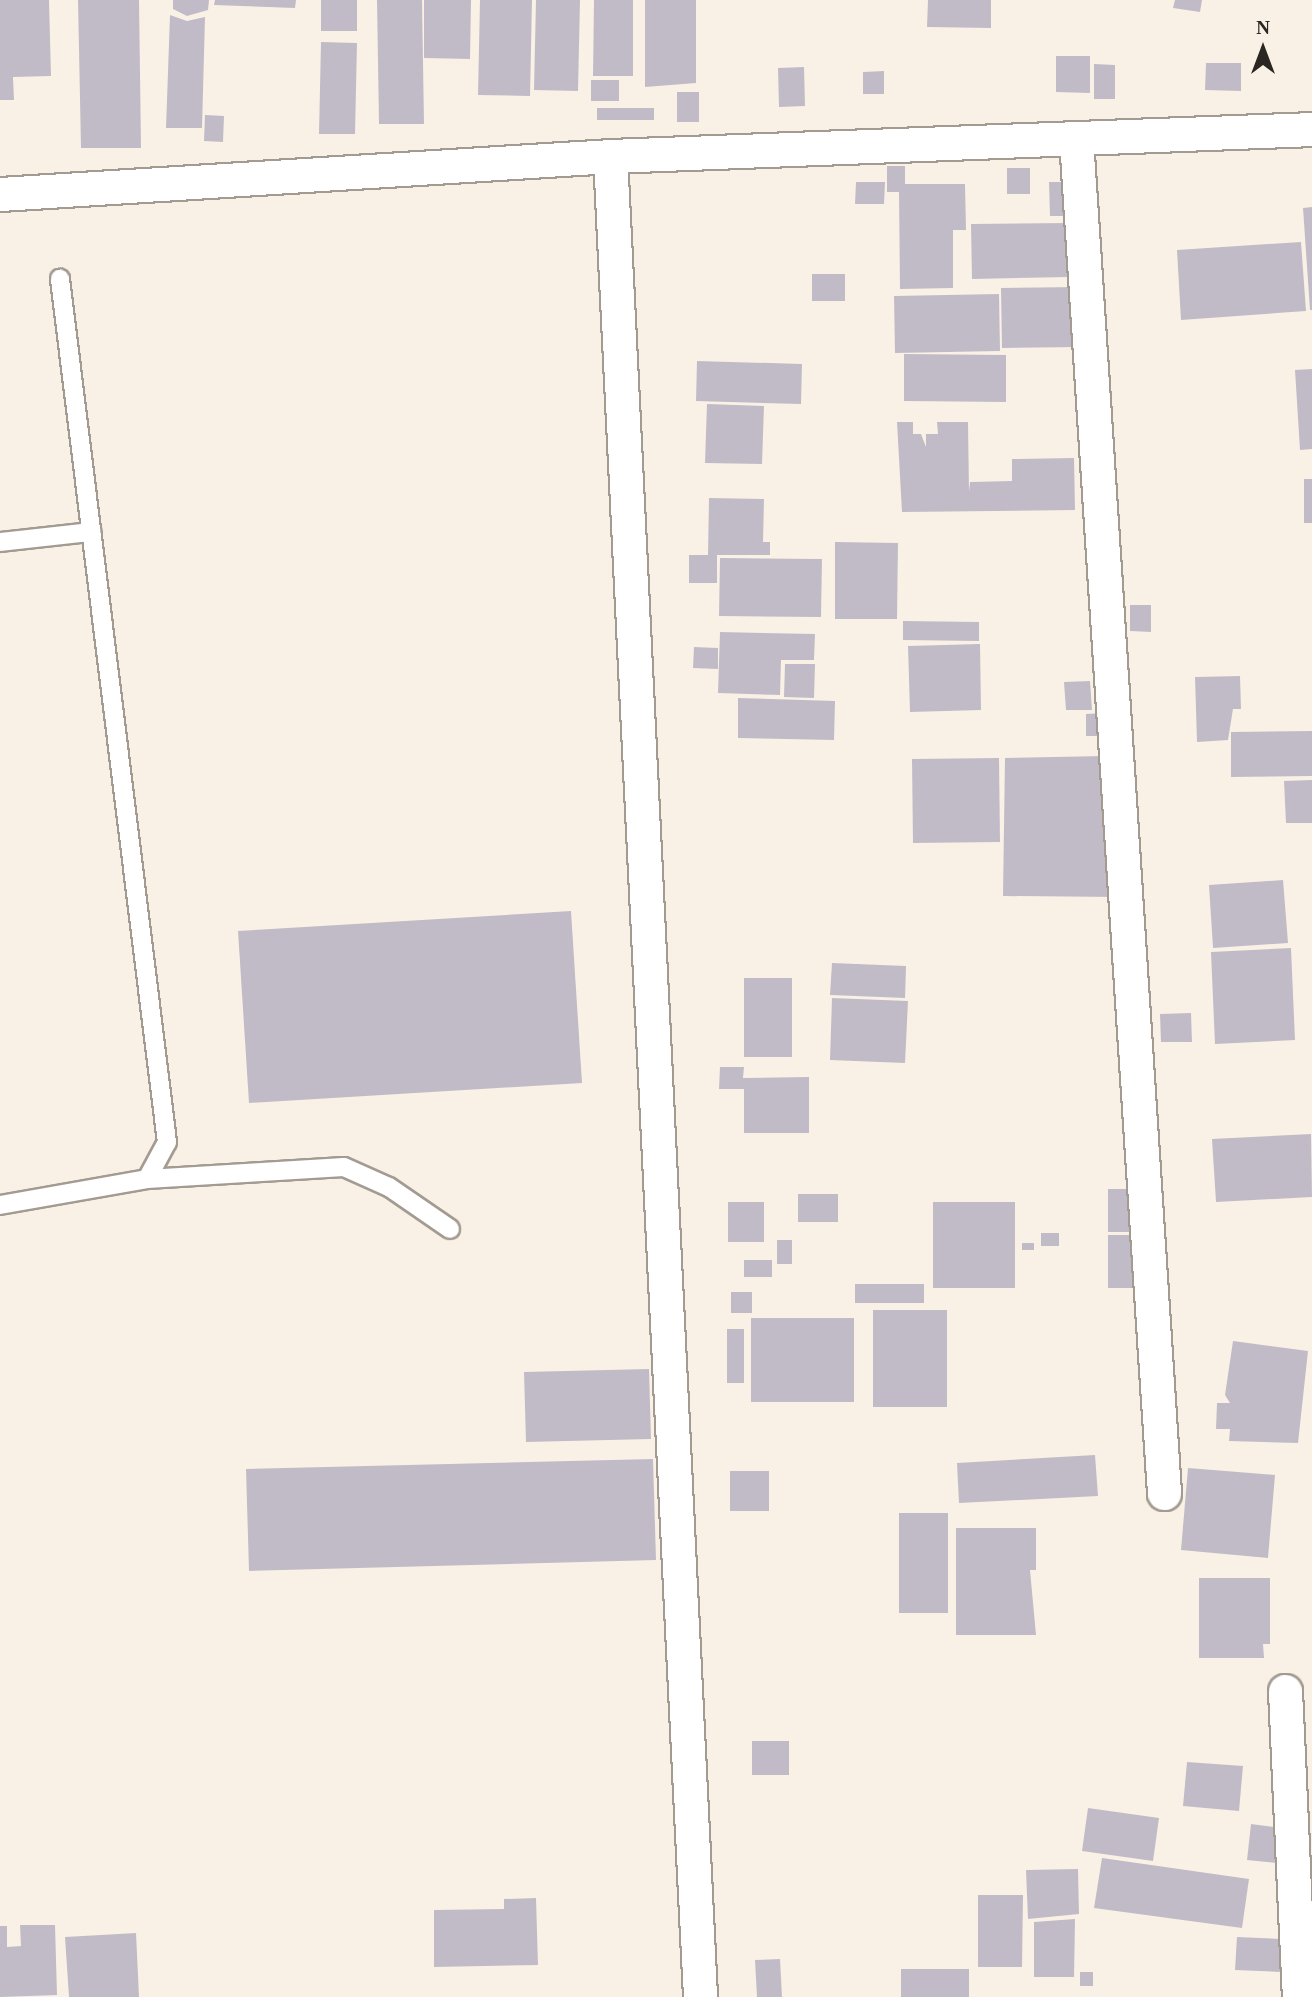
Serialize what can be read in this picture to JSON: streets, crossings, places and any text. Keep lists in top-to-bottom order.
{
  "north": "top"
}
